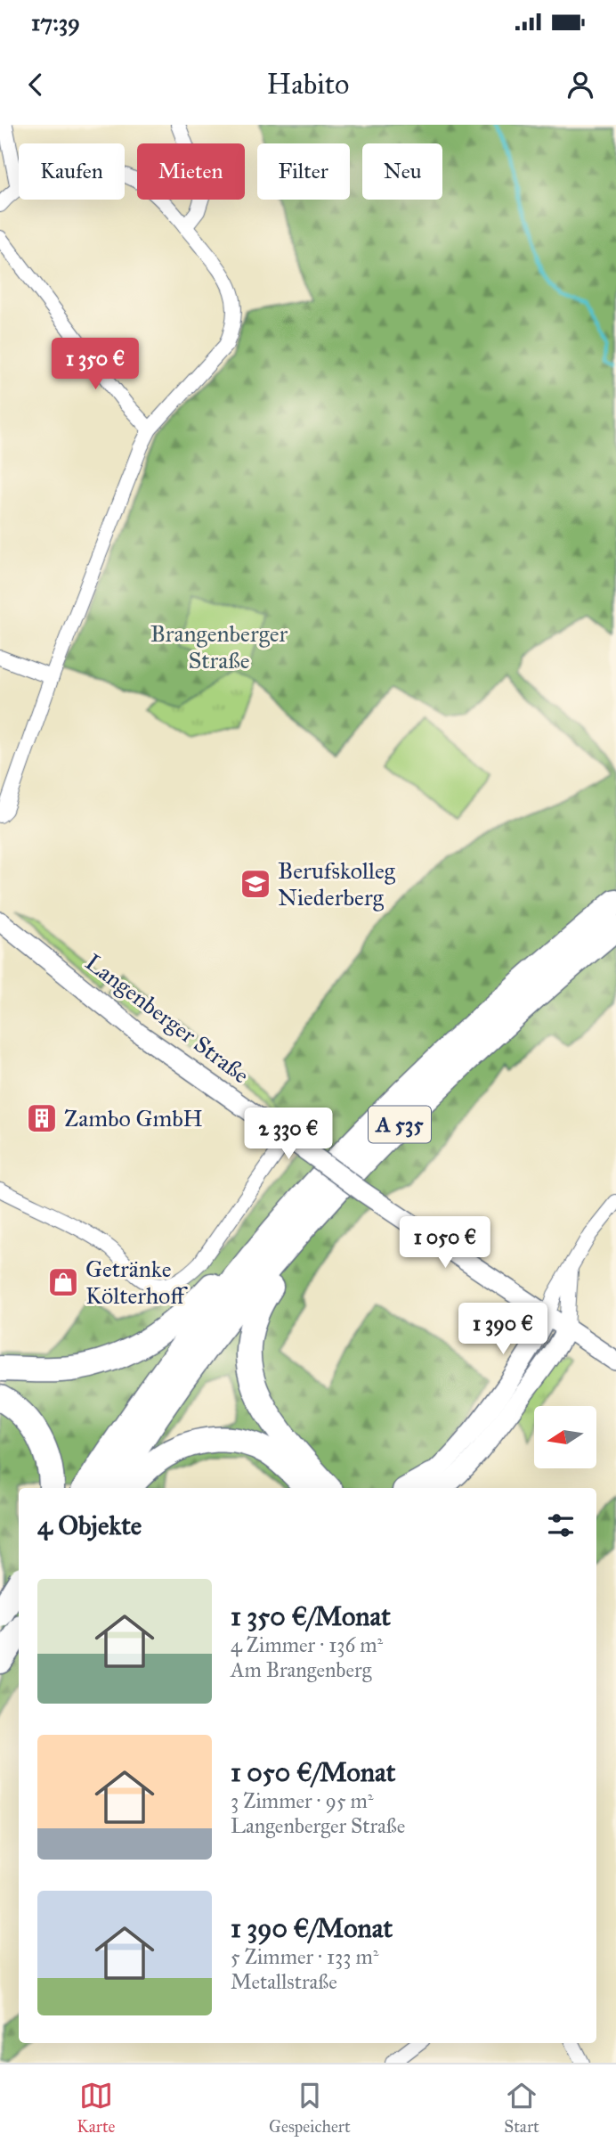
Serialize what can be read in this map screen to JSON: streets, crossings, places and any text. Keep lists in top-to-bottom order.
{
  "streets": {
    "highway": ["A 535"],
    "main road": ["Langenberger Straße"]
  },
  "parks": ["Brangenberger Straße"],
  "places": {
    "school or university": ["Berufskolleg Niederberg"],
    "building": ["Zambo GmbH"],
    "shop": ["Getränke Költerhoff"]
  },
  "north": "left",
  "page": {
    "status": "17:39",
    "header": "Habito",
    "chip": [
      "Kaufen",
      "Mieten",
      "Filter",
      "Neu"
    ],
    "price": [
      "1 350 €",
      "2 330 €",
      "1 050 €",
      "1 390 €"
    ],
    "heading": "4 Objekte",
    "list": [
      {
        "name": "1 350 €/Monat",
        "note": "4 Zimmer · 136 m² · Am Brangenberg"
      },
      {
        "name": "1 050 €/Monat",
        "note": "3 Zimmer · 95 m² · Langenberger Straße"
      },
      {
        "name": "1 390 €/Monat",
        "note": "5 Zimmer · 133 m² · Metallstraße"
      }
    ],
    "tabs": ["Karte", "Gespeichert", "Start"]
  }
}
